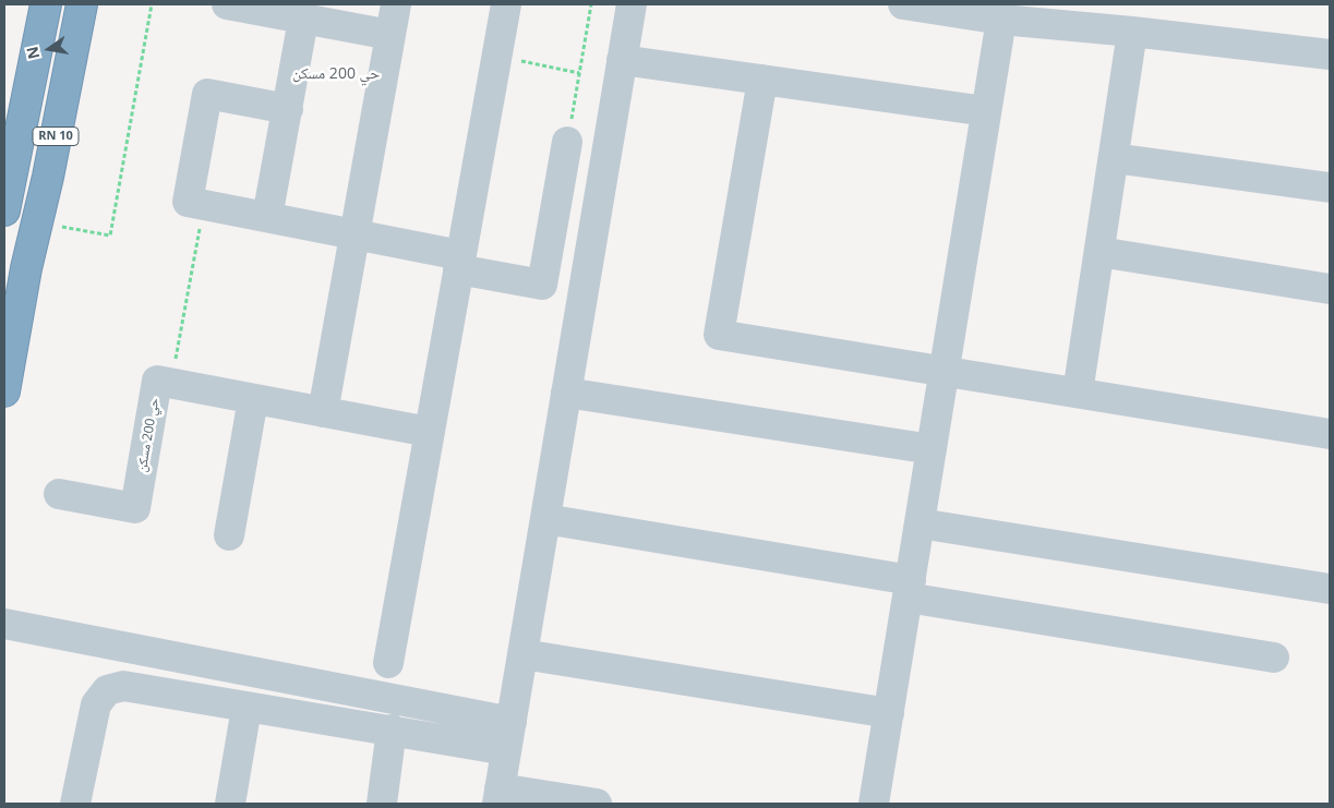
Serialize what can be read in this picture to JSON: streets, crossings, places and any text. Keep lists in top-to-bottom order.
{
  "streets": {
    "highway": ["RN 10"],
    "street": ["حي 200 مسكن"]
  },
  "districts": ["حي 200 مسكن"],
  "north": "left"
}
